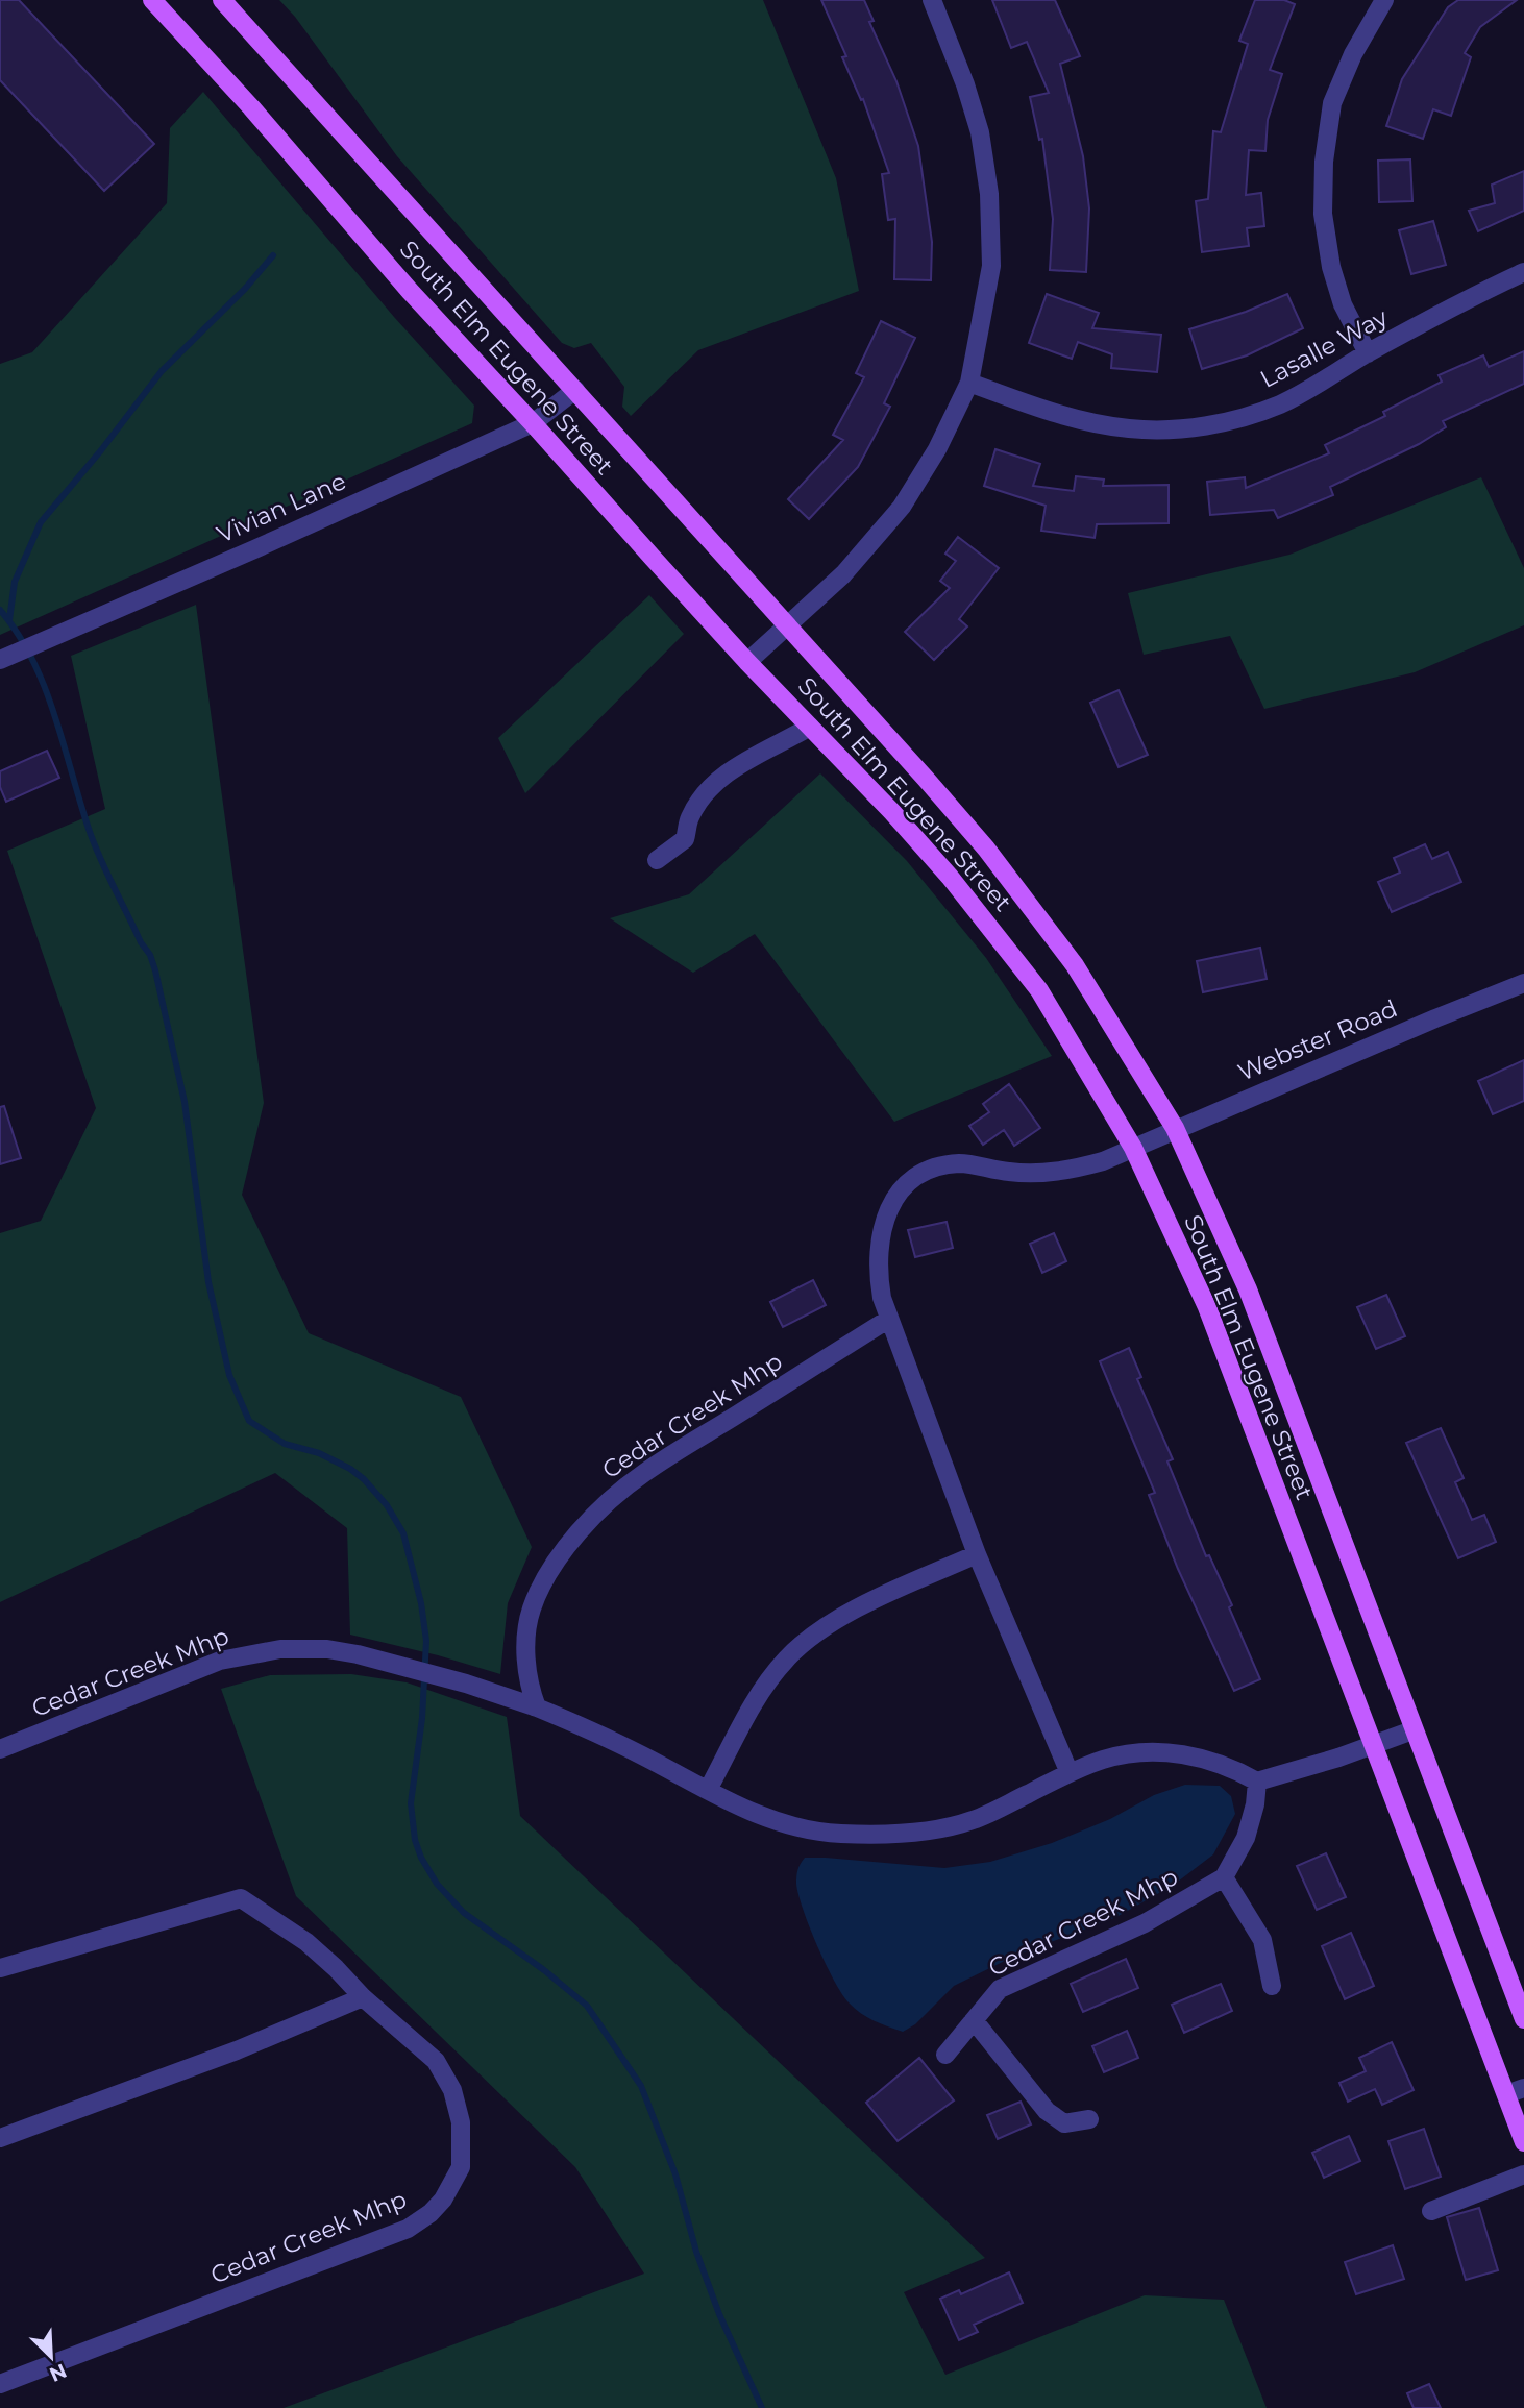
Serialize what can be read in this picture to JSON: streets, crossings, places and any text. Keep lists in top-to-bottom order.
{
  "streets": {
    "main road": ["South Elm Eugene Street"],
    "street": [
      "Lasalle Way",
      "Vivian Lane",
      "Webster Road",
      "Cedar Creek Mhp"
    ]
  },
  "crossings": [
    ["South Elm Eugene Street", "Vivian Lane"],
    ["South Elm Eugene Street", "Webster Road"]
  ],
  "north": "bottom right"
}
